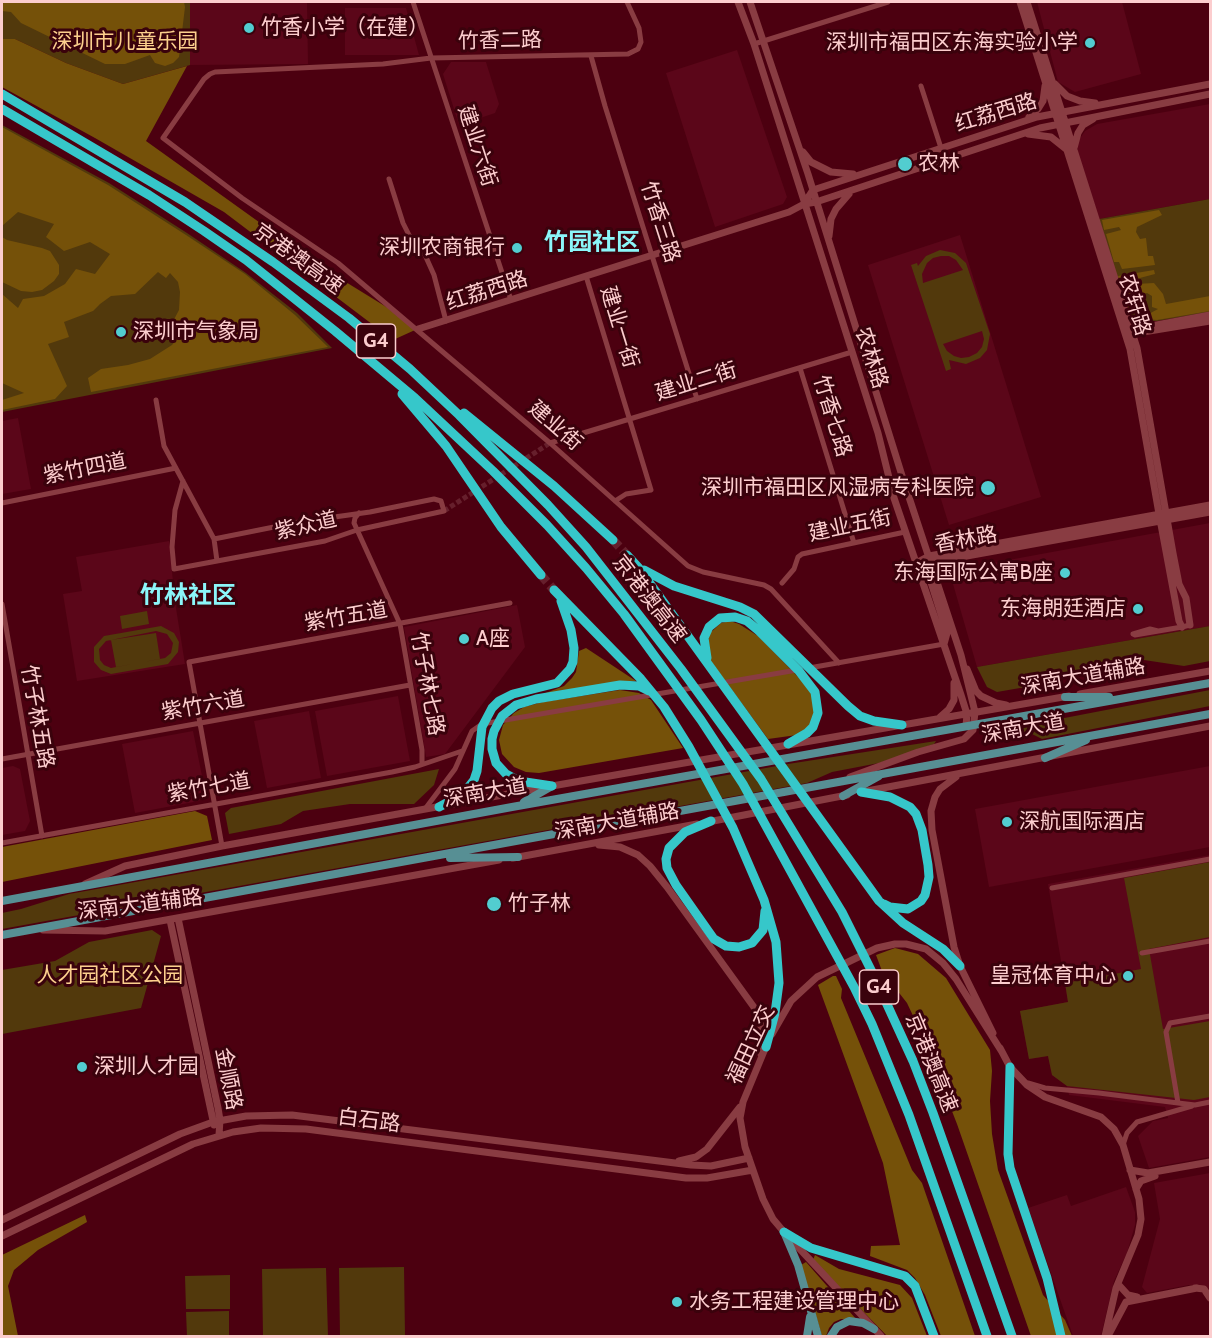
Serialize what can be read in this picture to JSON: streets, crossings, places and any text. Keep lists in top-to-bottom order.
{
  "streets": {
    "highway": ["京港澳高速", "G4"],
    "main road": [
      "红荔西路",
      "农轩路",
      "农林路",
      "香林路",
      "深南大道辅路",
      "深南大道",
      "福田立交",
      "金顺路",
      "白石路"
    ],
    "street": [
      "竹香二路",
      "建业六街",
      "竹香三路",
      "建业一街",
      "建业二街",
      "竹香七路",
      "建业街",
      "紫竹四道",
      "紫众道",
      "建业五街",
      "紫竹五道",
      "竹子林七路",
      "紫竹六道",
      "竹子林五路",
      "紫竹七道"
    ]
  },
  "crossings": [
    ["竹香二路", "建业六街"],
    ["竹香二路", "竹香三路"],
    ["竹香二路", "建业街"],
    ["红荔西路", "建业六街"],
    ["红荔西路", "竹香三路"],
    ["红荔西路", "农轩路"],
    ["红荔西路", "建业一街"],
    ["红荔西路", "农林路"],
    ["红荔西路", "建业街"],
    ["竹香三路", "建业二街"],
    ["农轩路", "香林路"],
    ["建业一街", "建业二街"],
    ["建业一街", "建业街"],
    ["农林路", "建业二街"],
    ["农林路", "建业五街"],
    ["农林路", "香林路"],
    ["农林路", "深南大道辅路"],
    ["农林路", "深南大道"],
    ["建业二街", "竹香七路"],
    ["建业二街", "建业街"],
    ["竹香七路", "建业五街"],
    ["紫众道", "竹子林七路"],
    ["紫竹五道", "竹子林七路"],
    ["紫竹五道", "紫竹六道"],
    ["深南大道辅路", "深南大道"],
    ["深南大道辅路", "金顺路"],
    ["竹子林七路", "紫竹六道"],
    ["竹子林七路", "紫竹七道"],
    ["紫竹六道", "竹子林五路"],
    ["竹子林五路", "紫竹七道"],
    ["福田立交", "白石路"],
    ["金顺路", "白石路"]
  ],
  "districts": ["竹园社区", "竹林社区"],
  "parks": ["深圳市儿童乐园", "人才园社区公园"],
  "places": [
    "竹香小学（在建）",
    "深圳市福田区东海实验小学",
    "农林",
    "深圳农商银行",
    "深圳市气象局",
    "深圳市福田区风湿病专科医院",
    "东海国际公寓B座",
    "东海朗廷酒店",
    "A座",
    "深航国际酒店",
    "竹子林",
    "皇冠体育中心",
    "深圳人才园",
    "水务工程建设管理中心"
  ]
}
